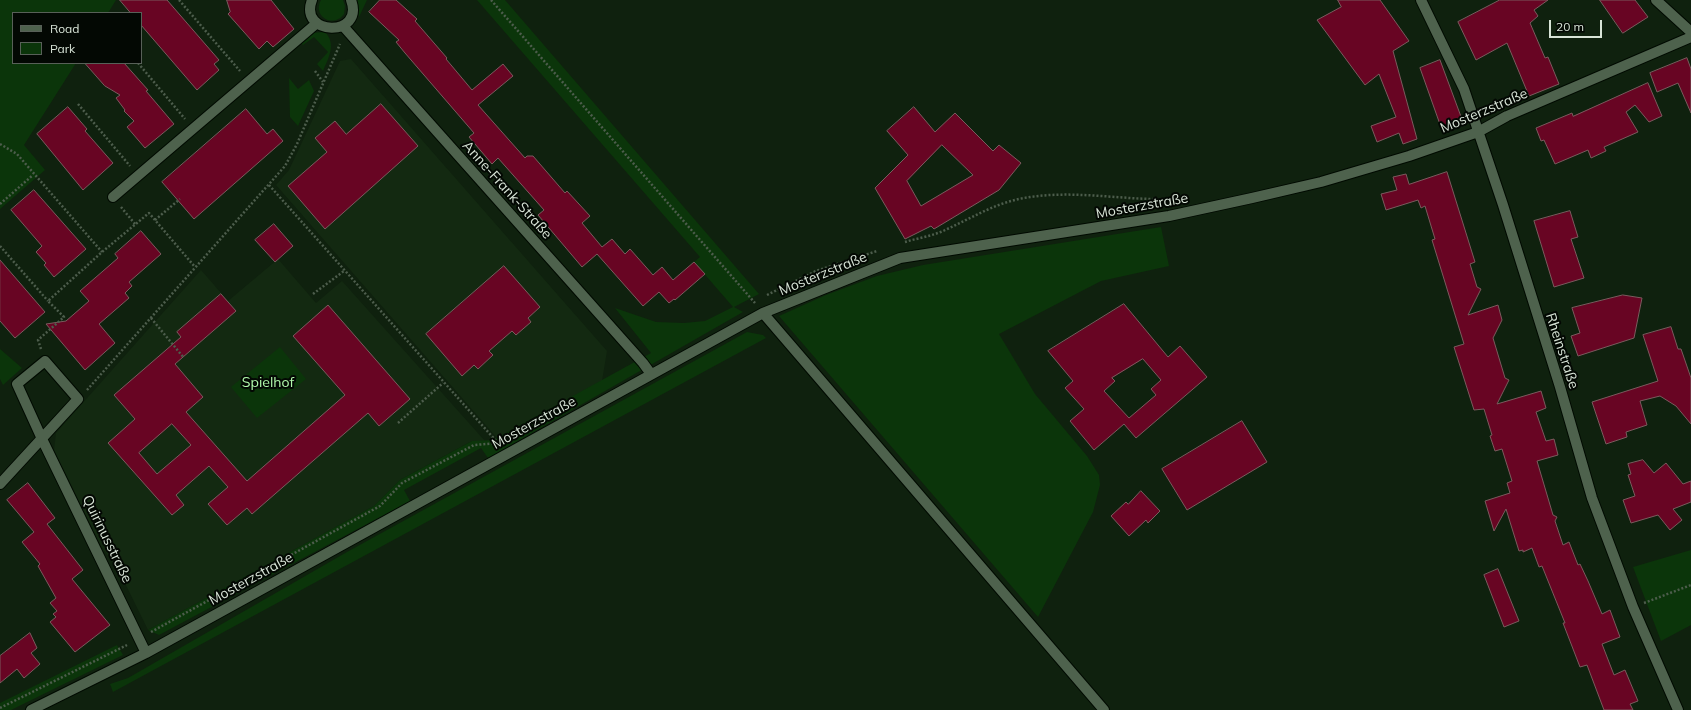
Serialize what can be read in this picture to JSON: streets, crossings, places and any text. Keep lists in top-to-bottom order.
{
  "streets": {
    "street": [
      "Mosterzstraße",
      "Anne-Frank-Straße",
      "Rheinstraße",
      "Quirinusstraße"
    ]
  },
  "crossings": [
    ["Mosterzstraße", "Anne-Frank-Straße"],
    ["Mosterzstraße", "Rheinstraße"],
    ["Mosterzstraße", "Quirinusstraße"]
  ],
  "parks": ["Spielhof"],
  "legend": ["Road", "Park"],
  "scale_bar": "20 m"
}
